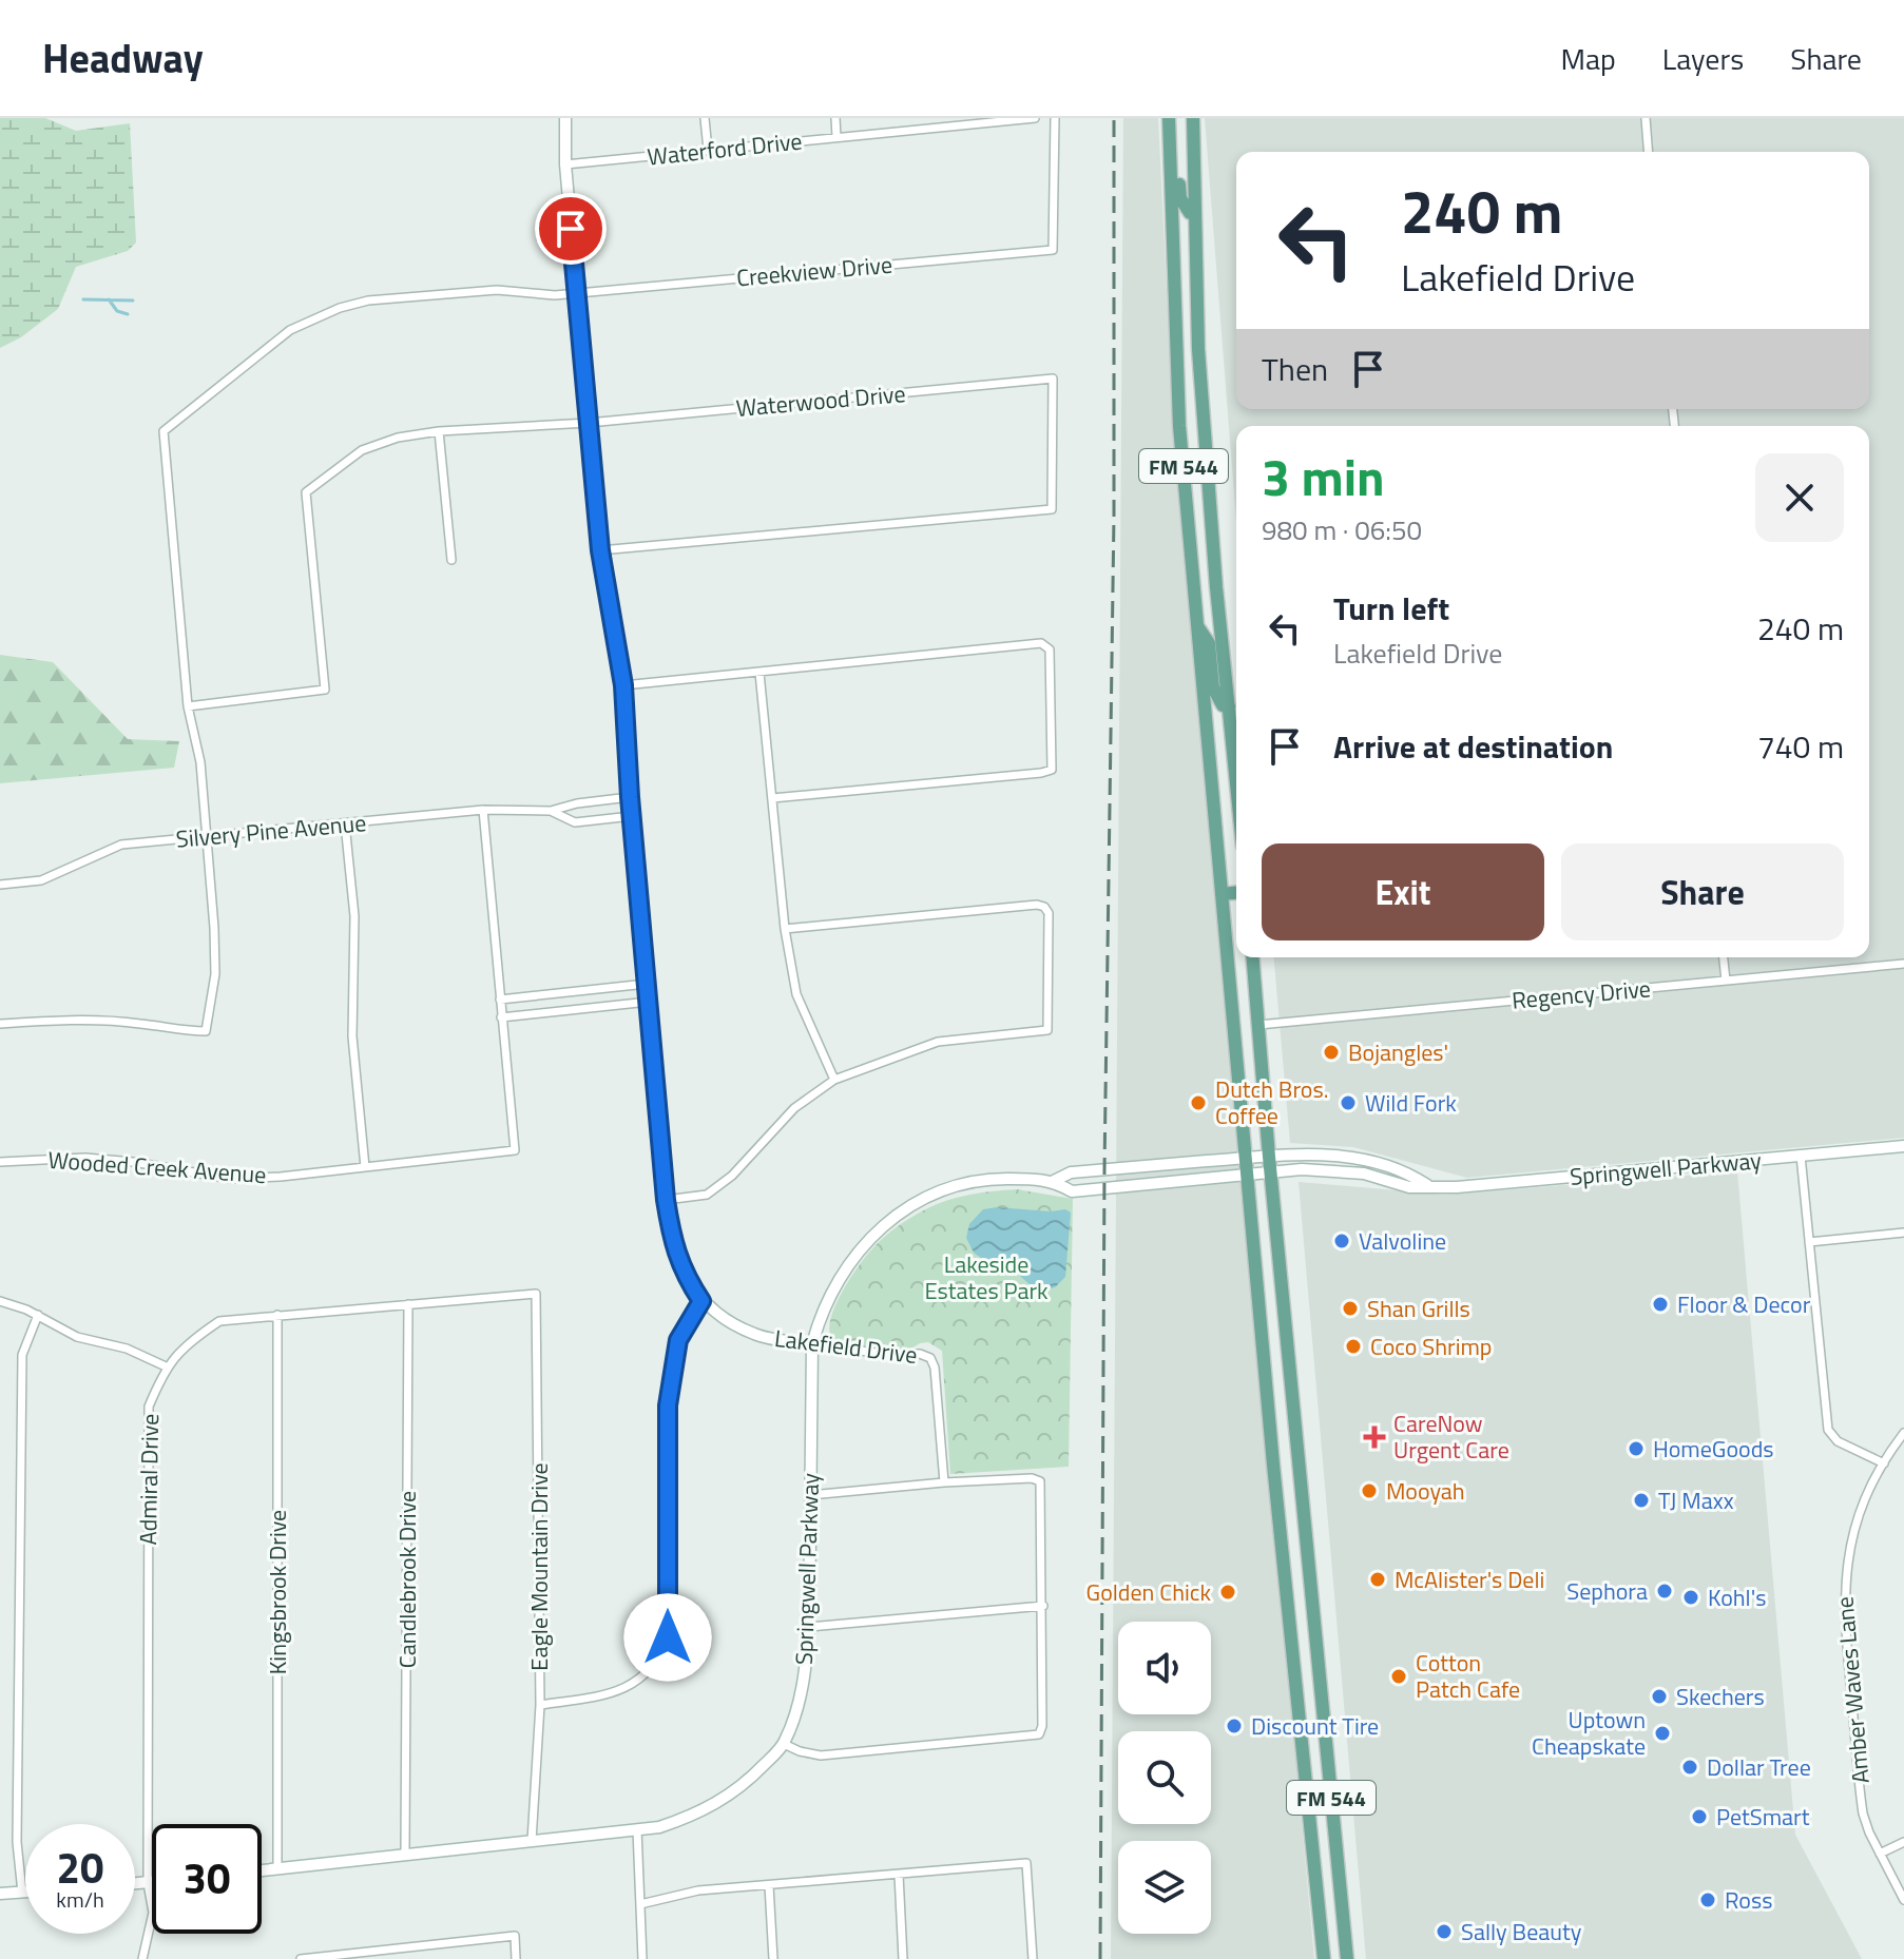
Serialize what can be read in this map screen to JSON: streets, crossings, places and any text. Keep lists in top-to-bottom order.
{
  "streets": {
    "main road": ["FM 544"],
    "street": [
      "Waterford Drive",
      "Creekview Drive",
      "Waterwood Drive",
      "Silvery Pine Avenue",
      "Regency Drive",
      "Wooded Creek Avenue",
      "Springwell Parkway",
      "Lakefield Drive",
      "Admiral Drive",
      "Eagle Mountain Drive",
      "Candlebrook Drive",
      "Kingsbrook Drive",
      "Amber Waves Lane"
    ]
  },
  "crossings": [
    ["Waterford Drive", "Lakefield Drive"],
    ["Creekview Drive", "Waterwood Drive"],
    ["Creekview Drive", "Lakefield Drive"],
    ["Waterwood Drive", "Lakefield Drive"],
    ["FM 544", "Regency Drive"],
    ["FM 544", "Springwell Parkway"],
    ["Silvery Pine Avenue", "Lakefield Drive"],
    ["Springwell Parkway", "Lakefield Drive"],
    ["Springwell Parkway", "Eagle Mountain Drive"],
    ["Springwell Parkway", "Candlebrook Drive"],
    ["Springwell Parkway", "Kingsbrook Drive"],
    ["Admiral Drive", "Eagle Mountain Drive"],
    ["Admiral Drive", "Candlebrook Drive"],
    ["Admiral Drive", "Kingsbrook Drive"]
  ],
  "parks": ["Lakeside Estates Park"],
  "places": {
    "other": [
      "Bojangles'",
      "Dutch Bros. Coffee",
      "Wild Fork",
      "Valvoline",
      "Floor & Decor",
      "Shan Grills",
      "Coco Shrimp",
      "HomeGoods",
      "Mooyah",
      "TJ Maxx",
      "McAlister's Deli",
      "Sephora",
      "Golden Chick",
      "Kohl's",
      "Cotton Patch Cafe",
      "Skechers",
      "Discount Tire",
      "Uptown Cheapskate",
      "Dollar Tree",
      "PetSmart",
      "Ross",
      "Sally Beauty"
    ],
    "health": ["CareNow Urgent Care"]
  },
  "page": {
    "header": "Headway",
    "nav": ["Map", "Layers", "Share"],
    "turn": ["240 m", "Lakefield Drive"],
    "then": "Then",
    "heading": ["3 min", "980 m · 06:50"],
    "list": [
      {
        "name": "Turn left",
        "note": "Lakefield Drive",
        "value": "240 m"
      },
      {
        "name": "Arrive at destination",
        "value": "740 m"
      }
    ],
    "buttons": ["Exit", "Share"],
    "speed": "20 km/h",
    "limit": "30"
  }
}
